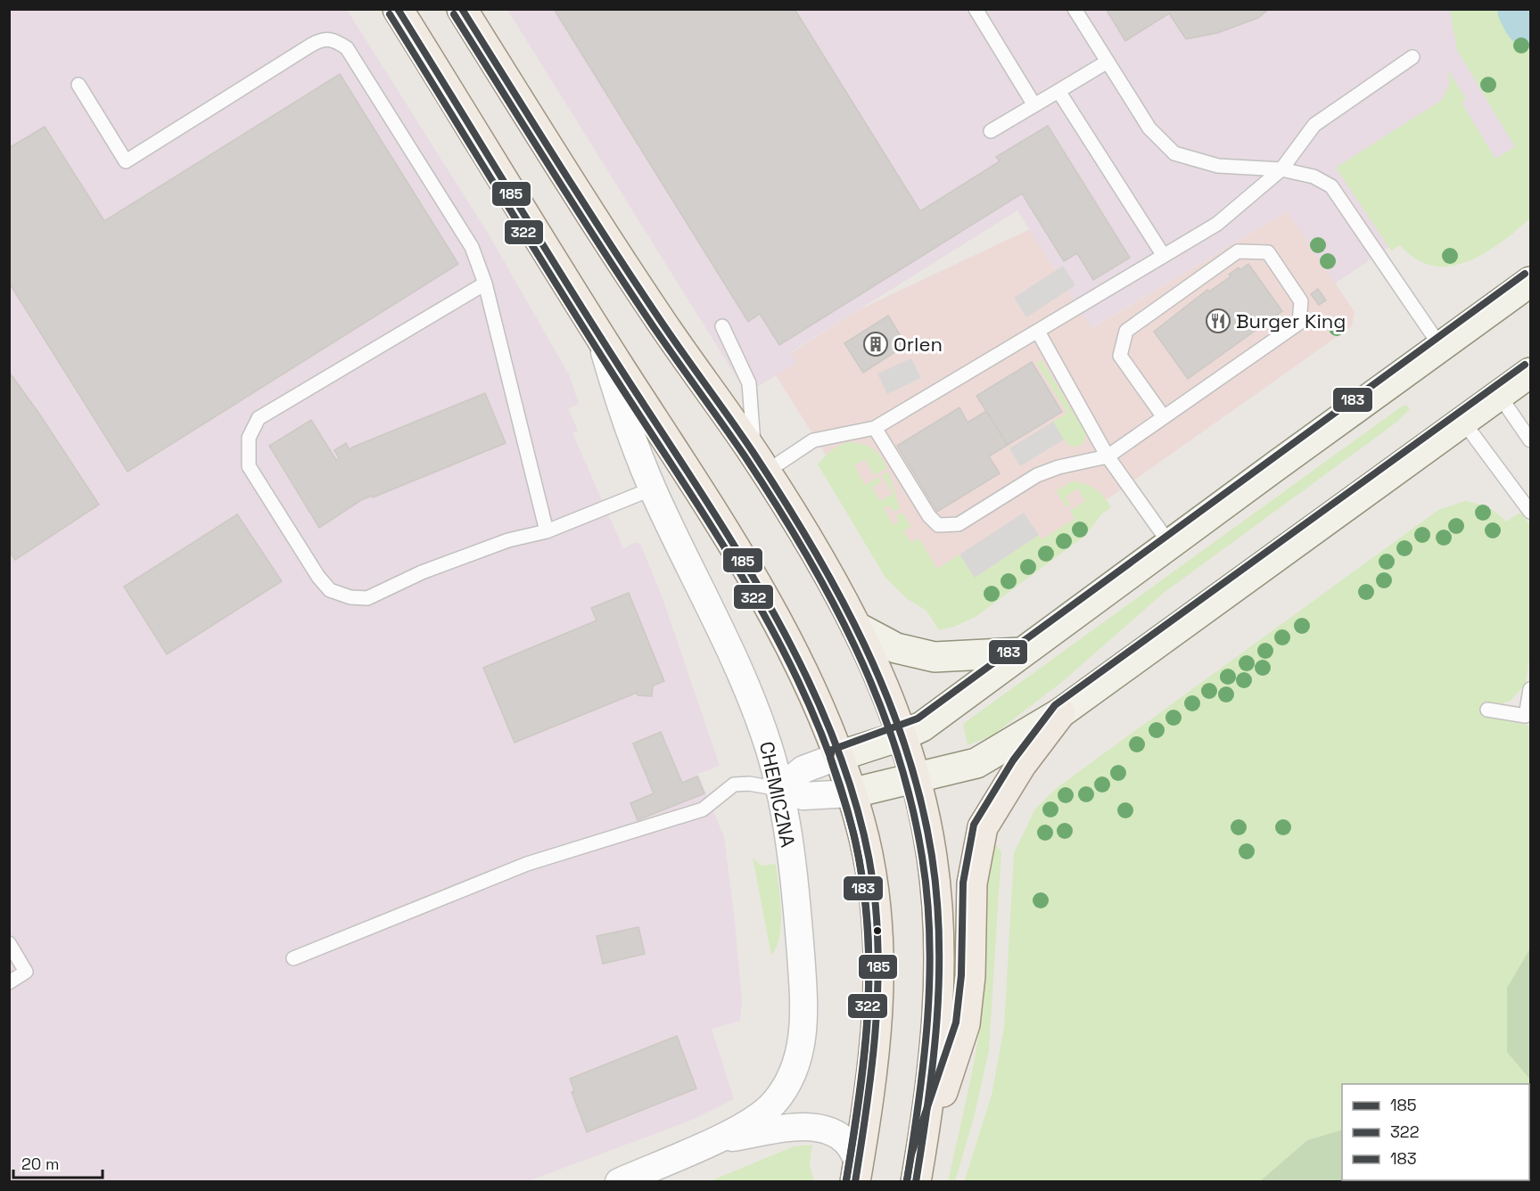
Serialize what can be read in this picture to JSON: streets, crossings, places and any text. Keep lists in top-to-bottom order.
{
  "streets": {
    "street": ["CHEMICZNA"]
  },
  "places": {
    "restaurant": ["Burger King"],
    "building": ["Orlen"]
  },
  "lines": ["transit line 185", "transit line 322", "transit line 183"],
  "legend": ["185", "322", "183"],
  "scale_bar": "20 m"
}
